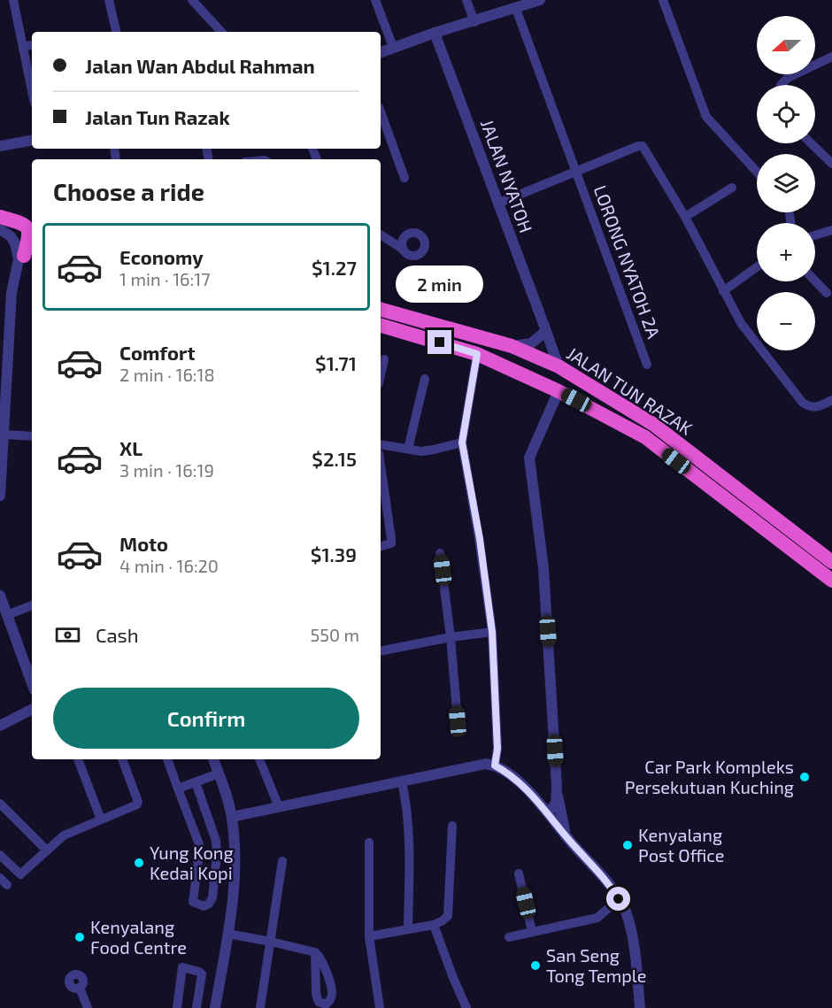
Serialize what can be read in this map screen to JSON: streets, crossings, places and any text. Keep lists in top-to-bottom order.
{
  "streets": {
    "highway": ["JALAN TUN RAZAK"],
    "street": ["JALAN NYATOH", "LORONG NYATOH 2A"]
  },
  "crossings": [
    ["JALAN NYATOH", "JALAN TUN RAZAK"]
  ],
  "places": [
    "Car Park Kompleks Persekutuan Kuching",
    "Kenyalang Post Office",
    "Yung Kong Kedai Kopi",
    "Kenyalang Food Centre",
    "San Seng Tong Temple"
  ],
  "north": "left",
  "page": {
    "map_buttons": ["+", "−"],
    "banner": ["Jalan Wan Abdul Rahman", "Jalan Tun Razak"],
    "heading": "Choose a ride",
    "list": [
      {
        "name": "Economy",
        "note": "1 min · 16:17",
        "value": "$1.27"
      },
      {
        "name": "Comfort",
        "note": "2 min · 16:18",
        "value": "$1.71"
      },
      {
        "name": "XL",
        "note": "3 min · 16:19",
        "value": "$2.15"
      },
      {
        "name": "Moto",
        "note": "4 min · 16:20",
        "value": "$1.39"
      }
    ],
    "bubble": "2 min",
    "pay": ["Cash", "550 m"],
    "buttons": "Confirm"
  }
}
